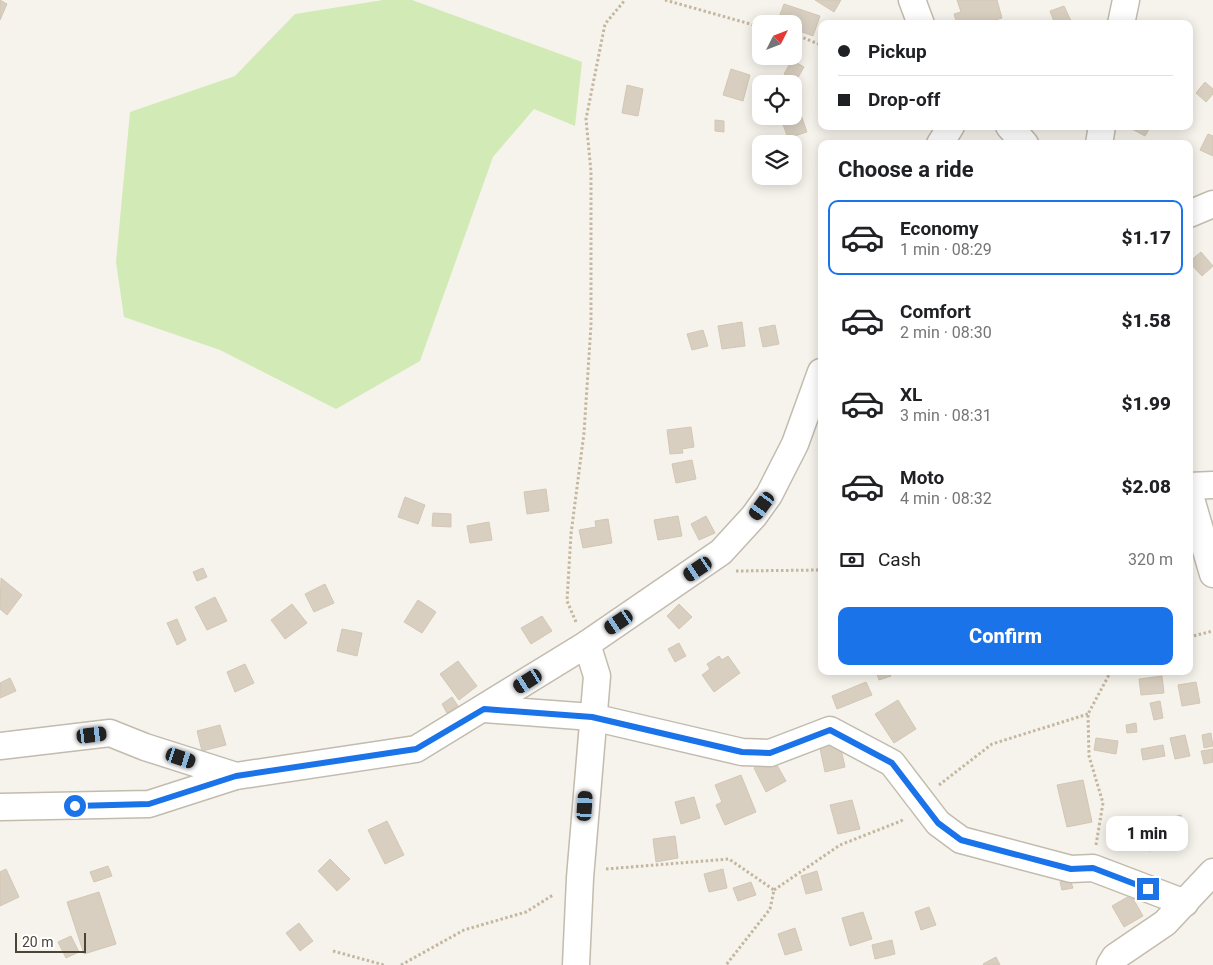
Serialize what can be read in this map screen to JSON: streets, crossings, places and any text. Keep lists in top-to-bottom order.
{
  "scale_bar": "20 m",
  "north": "top right",
  "page": {
    "banner": ["Pickup", "Drop-off"],
    "heading": "Choose a ride",
    "list": [
      {
        "name": "Economy",
        "note": "1 min · 08:29",
        "value": "$1.17"
      },
      {
        "name": "Comfort",
        "note": "2 min · 08:30",
        "value": "$1.58"
      },
      {
        "name": "XL",
        "note": "3 min · 08:31",
        "value": "$1.99"
      },
      {
        "name": "Moto",
        "note": "4 min · 08:32",
        "value": "$2.08"
      }
    ],
    "pay": ["Cash", "320 m"],
    "buttons": "Confirm",
    "bubble": "1 min",
    "scale": "20 m"
  }
}
